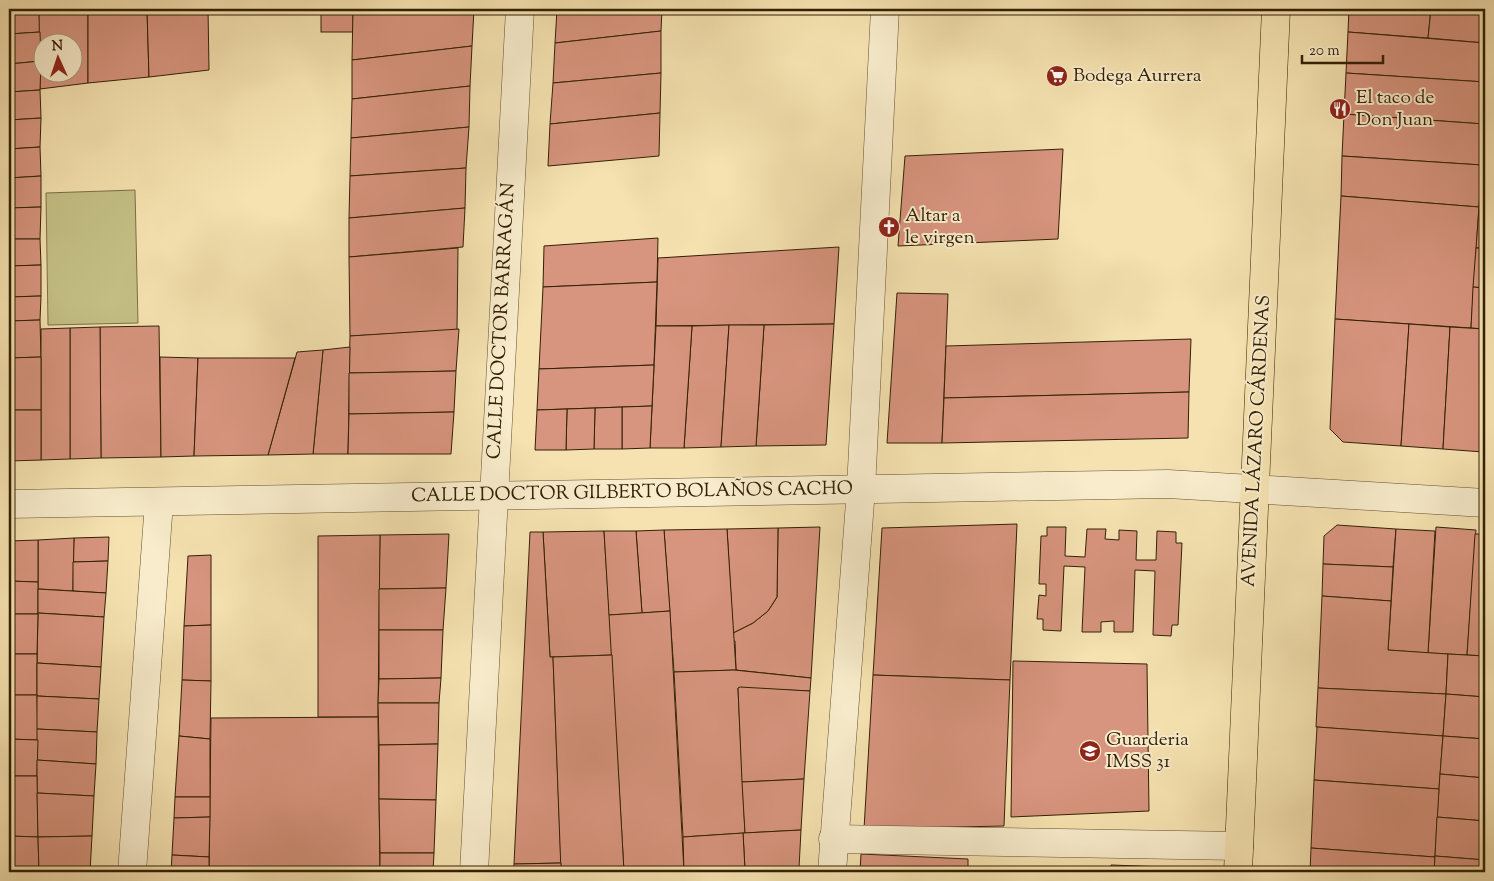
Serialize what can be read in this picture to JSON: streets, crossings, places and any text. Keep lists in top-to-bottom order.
{
  "streets": {
    "main road": ["AVENIDA LÁZARO CÁRDENAS"],
    "street": ["CALLE DOCTOR BARRAGÁN", "CALLE DOCTOR GILBERTO BOLAÑOS CACHO"]
  },
  "crossings": [
    ["CALLE DOCTOR BARRAGÁN", "CALLE DOCTOR GILBERTO BOLAÑOS CACHO"],
    ["AVENIDA LÁZARO CÁRDENAS", "CALLE DOCTOR GILBERTO BOLAÑOS CACHO"]
  ],
  "places": {
    "supermarket": ["Bodega Aurrera"],
    "restaurant": ["El taco de Don Juan"],
    "church": ["Altar a le virgen"],
    "school or university": ["Guarderia IMSS 31"]
  },
  "scale_bar": "20 m",
  "north": "top"
}
